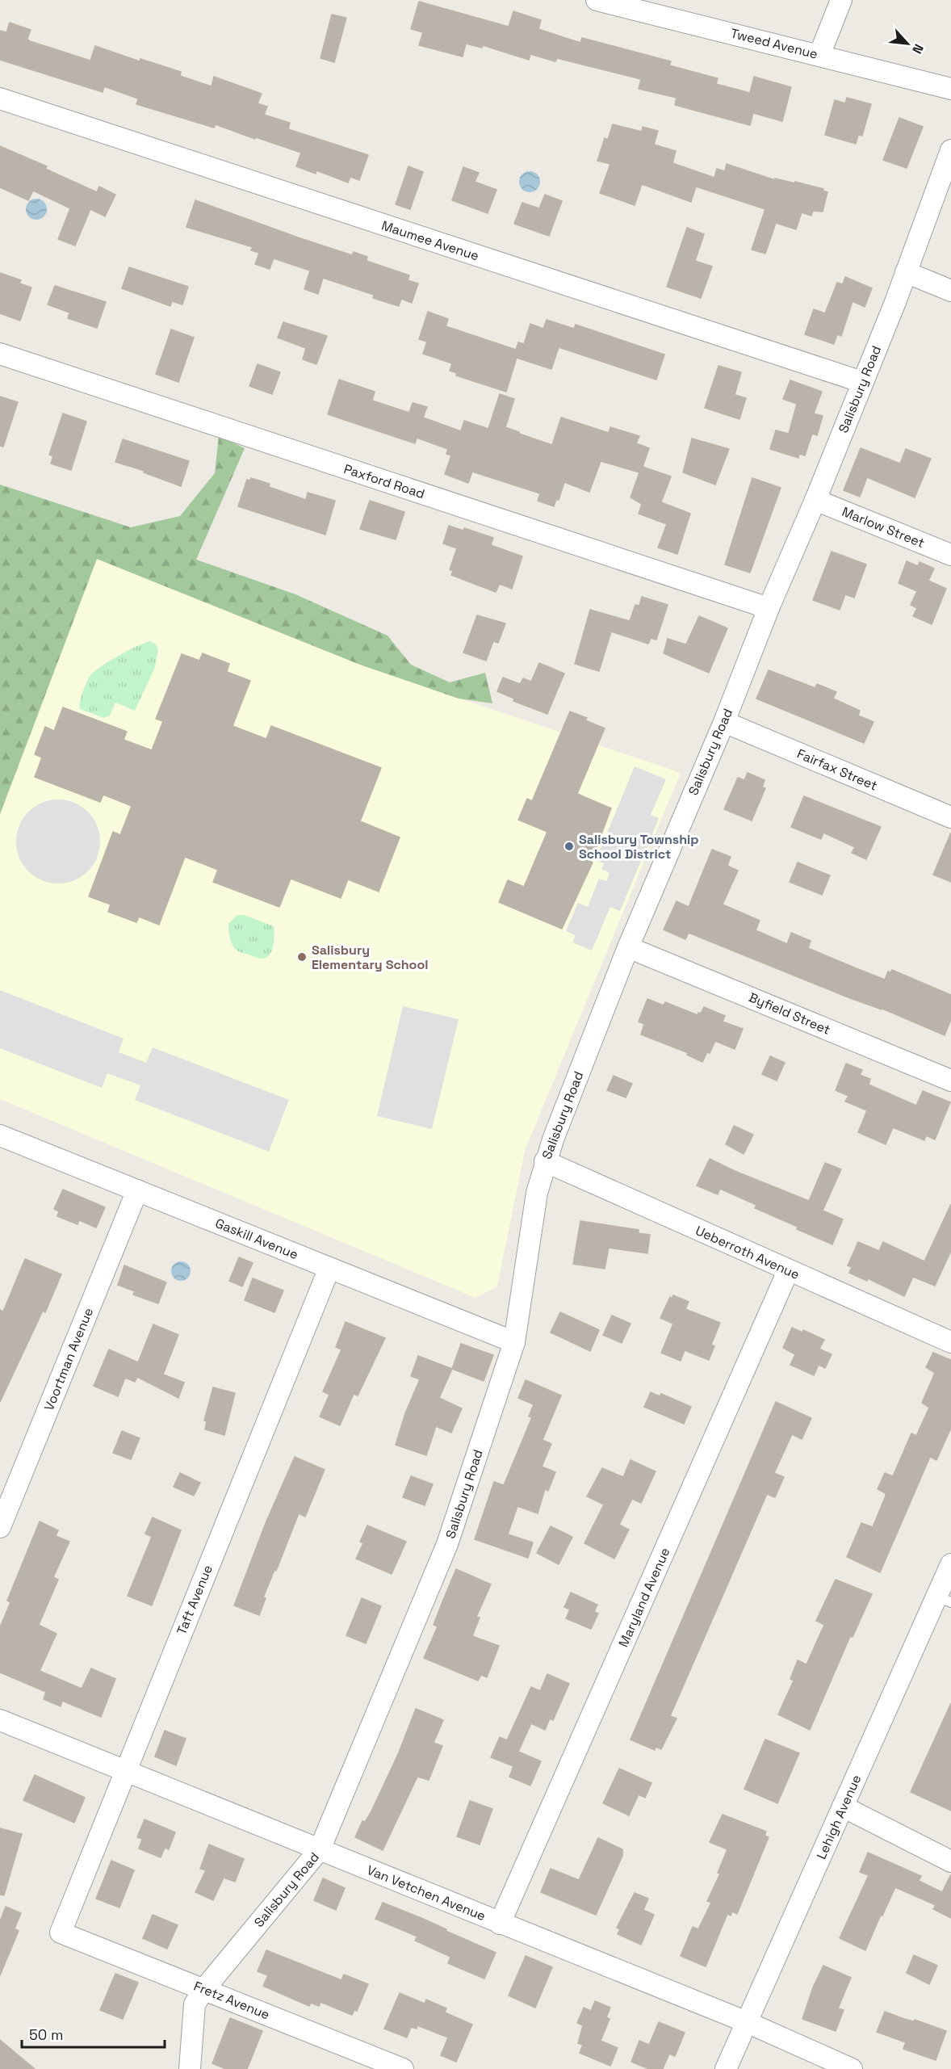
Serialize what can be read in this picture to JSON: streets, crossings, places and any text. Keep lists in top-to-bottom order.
{
  "streets": {
    "street": [
      "Tweed Avenue",
      "Maumee Avenue",
      "Salisbury Road",
      "Paxford Road",
      "Marlow Street",
      "Fairfax Street",
      "Byfield Street",
      "Gaskill Avenue",
      "Ueberroth Avenue",
      "Voortman Avenue",
      "Maryland Avenue",
      "Taft Avenue",
      "Lehigh Avenue",
      "Van Vetchen Avenue",
      "Fretz Avenue"
    ]
  },
  "crossings": [
    ["Maumee Avenue", "Salisbury Road"],
    ["Salisbury Road", "Paxford Road"],
    ["Salisbury Road", "Marlow Street"],
    ["Salisbury Road", "Fairfax Street"],
    ["Salisbury Road", "Byfield Street"],
    ["Salisbury Road", "Gaskill Avenue"],
    ["Salisbury Road", "Ueberroth Avenue"],
    ["Salisbury Road", "Van Vetchen Avenue"],
    ["Salisbury Road", "Fretz Avenue"],
    ["Gaskill Avenue", "Voortman Avenue"],
    ["Gaskill Avenue", "Taft Avenue"],
    ["Ueberroth Avenue", "Maryland Avenue"],
    ["Maryland Avenue", "Van Vetchen Avenue"],
    ["Taft Avenue", "Van Vetchen Avenue"],
    ["Taft Avenue", "Fretz Avenue"],
    ["Lehigh Avenue", "Van Vetchen Avenue"]
  ],
  "places": ["Salisbury Township School District", "Salisbury Elementary School"],
  "scale_bar": "50 m",
  "north": "bottom right"
}
